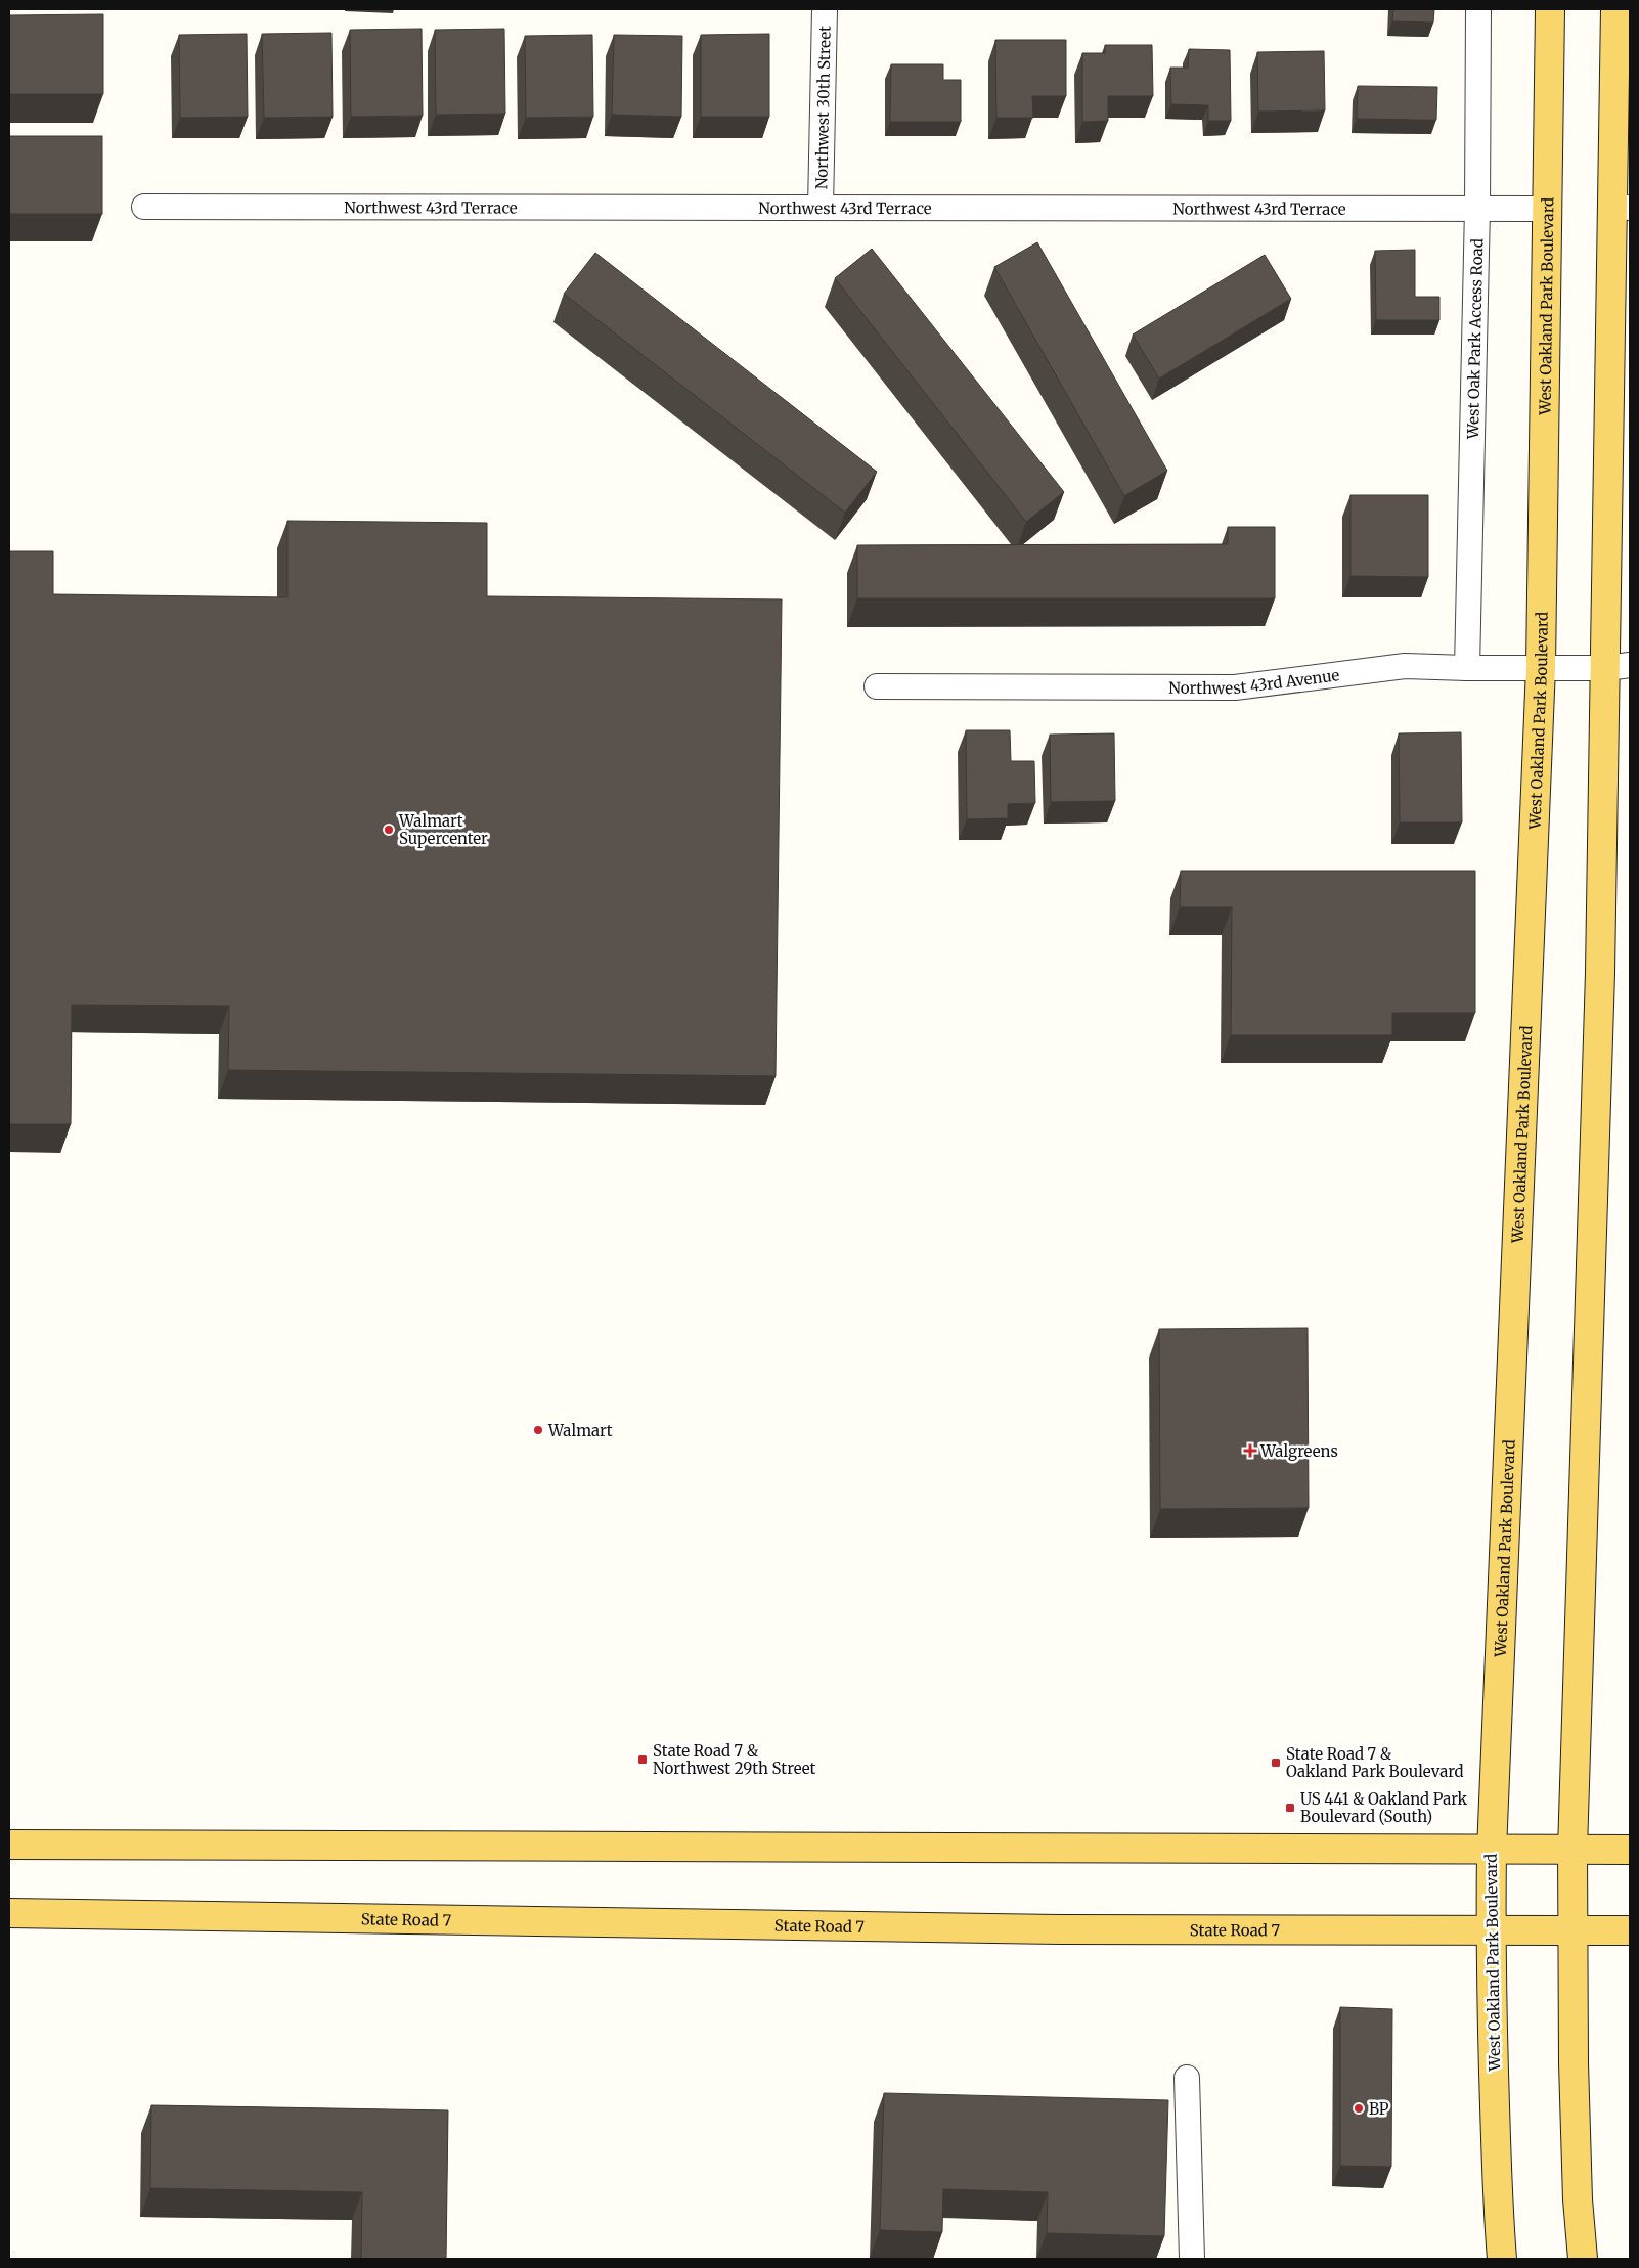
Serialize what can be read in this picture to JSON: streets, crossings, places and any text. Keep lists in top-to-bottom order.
{
  "streets": {
    "main road": ["West Oakland Park Boulevard", "State Road 7"],
    "street": [
      "Northwest 30th Street",
      "Northwest 43rd Terrace",
      "West Oak Park Access Road",
      "Northwest 43rd Avenue"
    ]
  },
  "crossings": [
    ["Northwest 30th Street", "Northwest 43rd Terrace"],
    ["Northwest 43rd Terrace", "West Oakland Park Boulevard"],
    ["Northwest 43rd Terrace", "West Oak Park Access Road"],
    ["West Oakland Park Boulevard", "Northwest 43rd Avenue"],
    ["West Oakland Park Boulevard", "State Road 7"],
    ["West Oak Park Access Road", "Northwest 43rd Avenue"]
  ],
  "places": {
    "other": ["Walmart Supercenter", "Walmart", "BP"],
    "health": ["Walgreens"],
    "transit": ["State Road 7 & Northwest 29th Street", "State Road 7 & Oakland Park Boulevard", "US 441 & Oakland Park Boulevard (South)"]
  }
}
